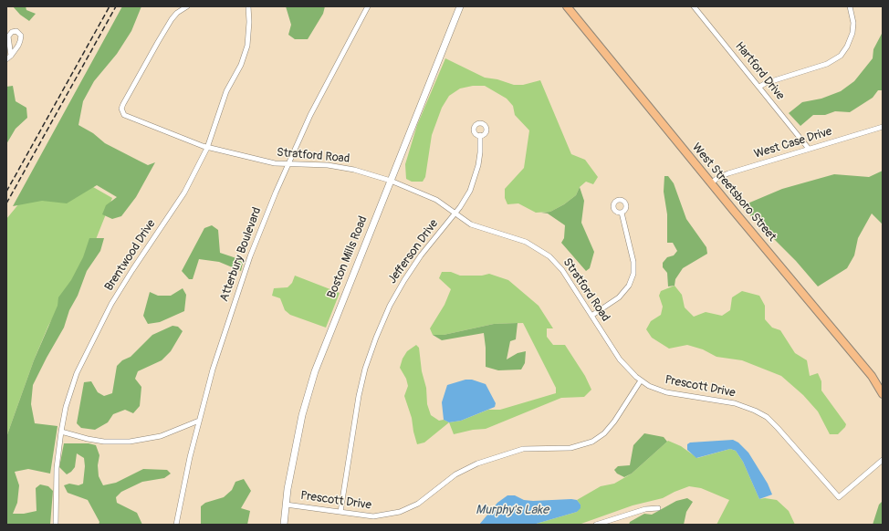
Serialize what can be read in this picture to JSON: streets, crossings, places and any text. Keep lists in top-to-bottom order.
{
  "streets": {
    "main road": ["West Streetsboro Street"],
    "street": [
      "Hartford Drive",
      "West Case Drive",
      "Stratford Road",
      "Jefferson Drive",
      "Atterbury Boulevard",
      "Brentwood Drive",
      "Boston Mills Road",
      "Prescott Drive"
    ]
  },
  "crossings": [
    ["Hartford Drive", "West Case Drive"],
    ["West Case Drive", "West Streetsboro Street"],
    ["Stratford Road", "Jefferson Drive"],
    ["Stratford Road", "Atterbury Boulevard"],
    ["Stratford Road", "Brentwood Drive"],
    ["Stratford Road", "Boston Mills Road"],
    ["Stratford Road", "Prescott Drive"],
    ["Jefferson Drive", "Prescott Drive"],
    ["Boston Mills Road", "Prescott Drive"]
  ],
  "water": ["Murphy's Lake"]
}
